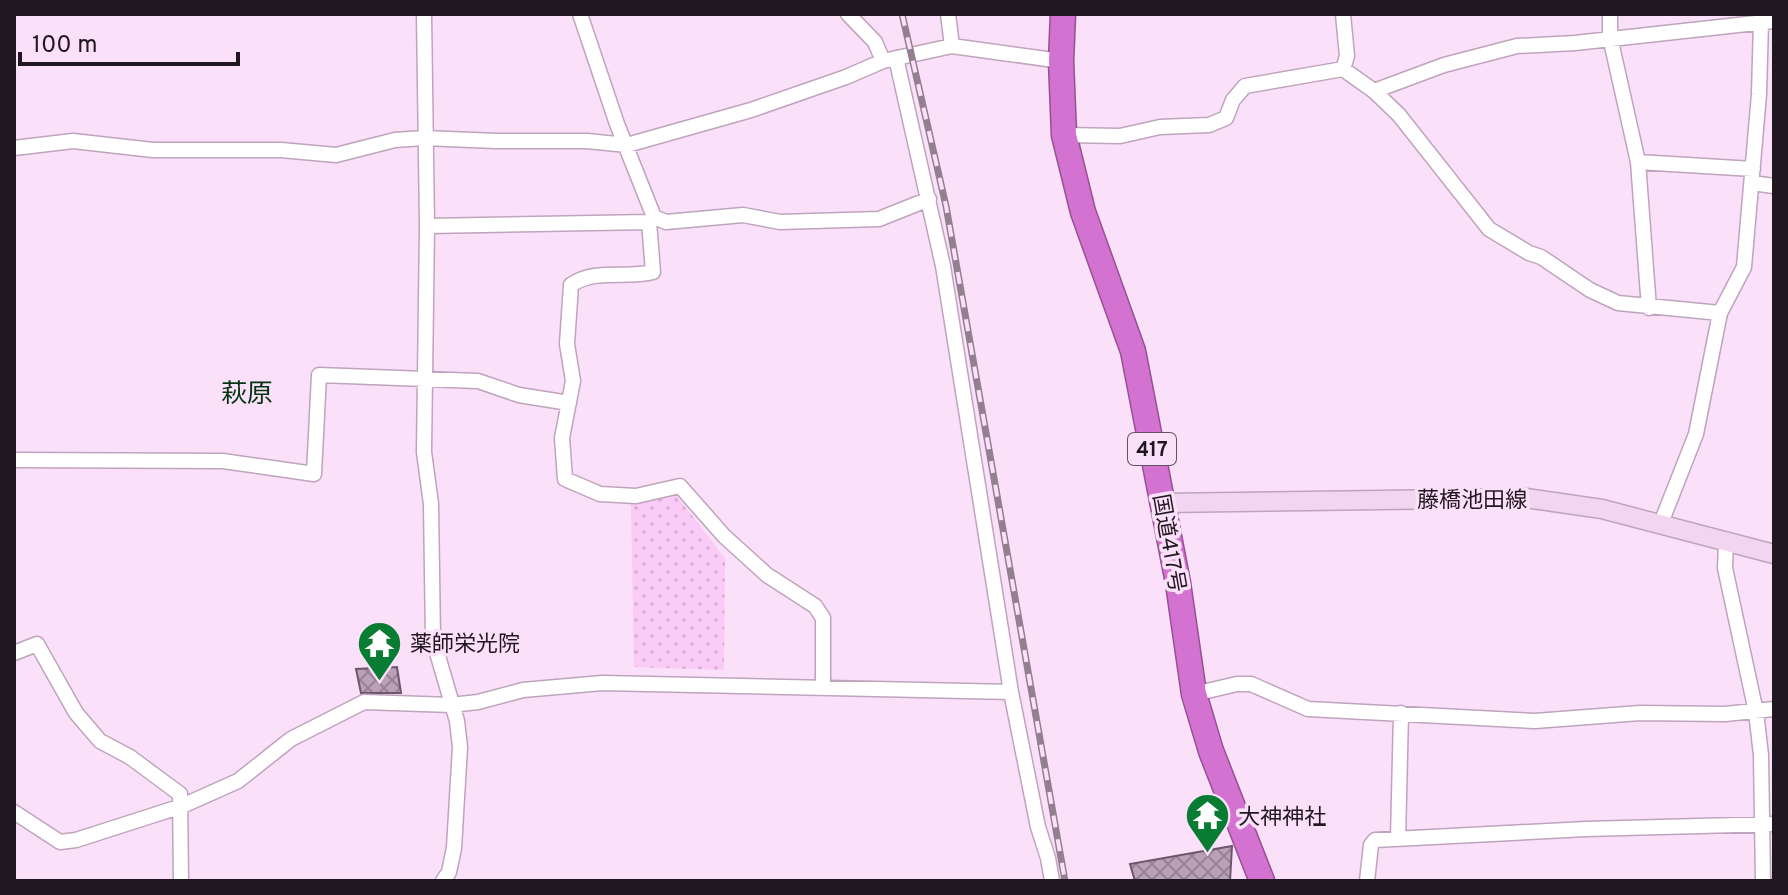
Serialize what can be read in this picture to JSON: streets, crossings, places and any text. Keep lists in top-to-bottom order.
{
  "streets": {
    "highway": ["417", "国道417号"],
    "main road": ["藤橋池田線"]
  },
  "crossings": [
    ["藤橋池田線", "国道417号"]
  ],
  "districts": ["萩原"],
  "places": {
    "temple": ["薬師栄光院", "大神神社"]
  },
  "scale_bar": "100 m"
}
